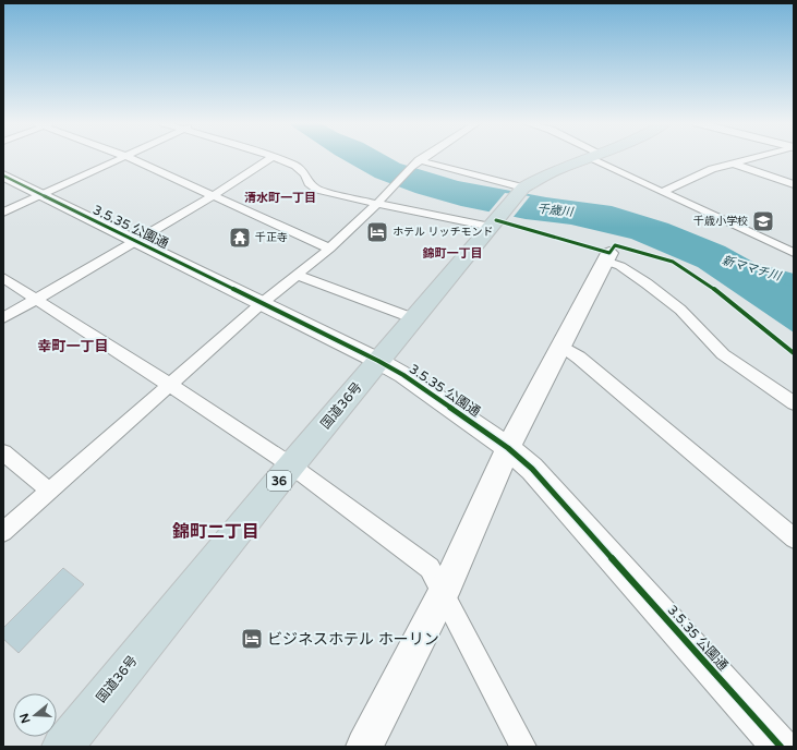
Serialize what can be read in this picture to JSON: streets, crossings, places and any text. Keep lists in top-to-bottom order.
{
  "streets": {
    "highway": ["国道36号", "36"],
    "street": ["3.5.35 公園通"]
  },
  "crossings": [
    ["3.5.35 公園通", "国道36号"]
  ],
  "districts": [
    "清水町一丁目",
    "錦町一丁目",
    "幸町一丁目",
    "錦町二丁目"
  ],
  "water": ["千歳川", "新ママチ川"],
  "places": {
    "school or university": ["千歳小学校"],
    "hotel": ["ホテル リッチモンド", "ビジネスホテル ホーリン"],
    "temple": ["千正寺"]
  },
  "north": "left"
}
